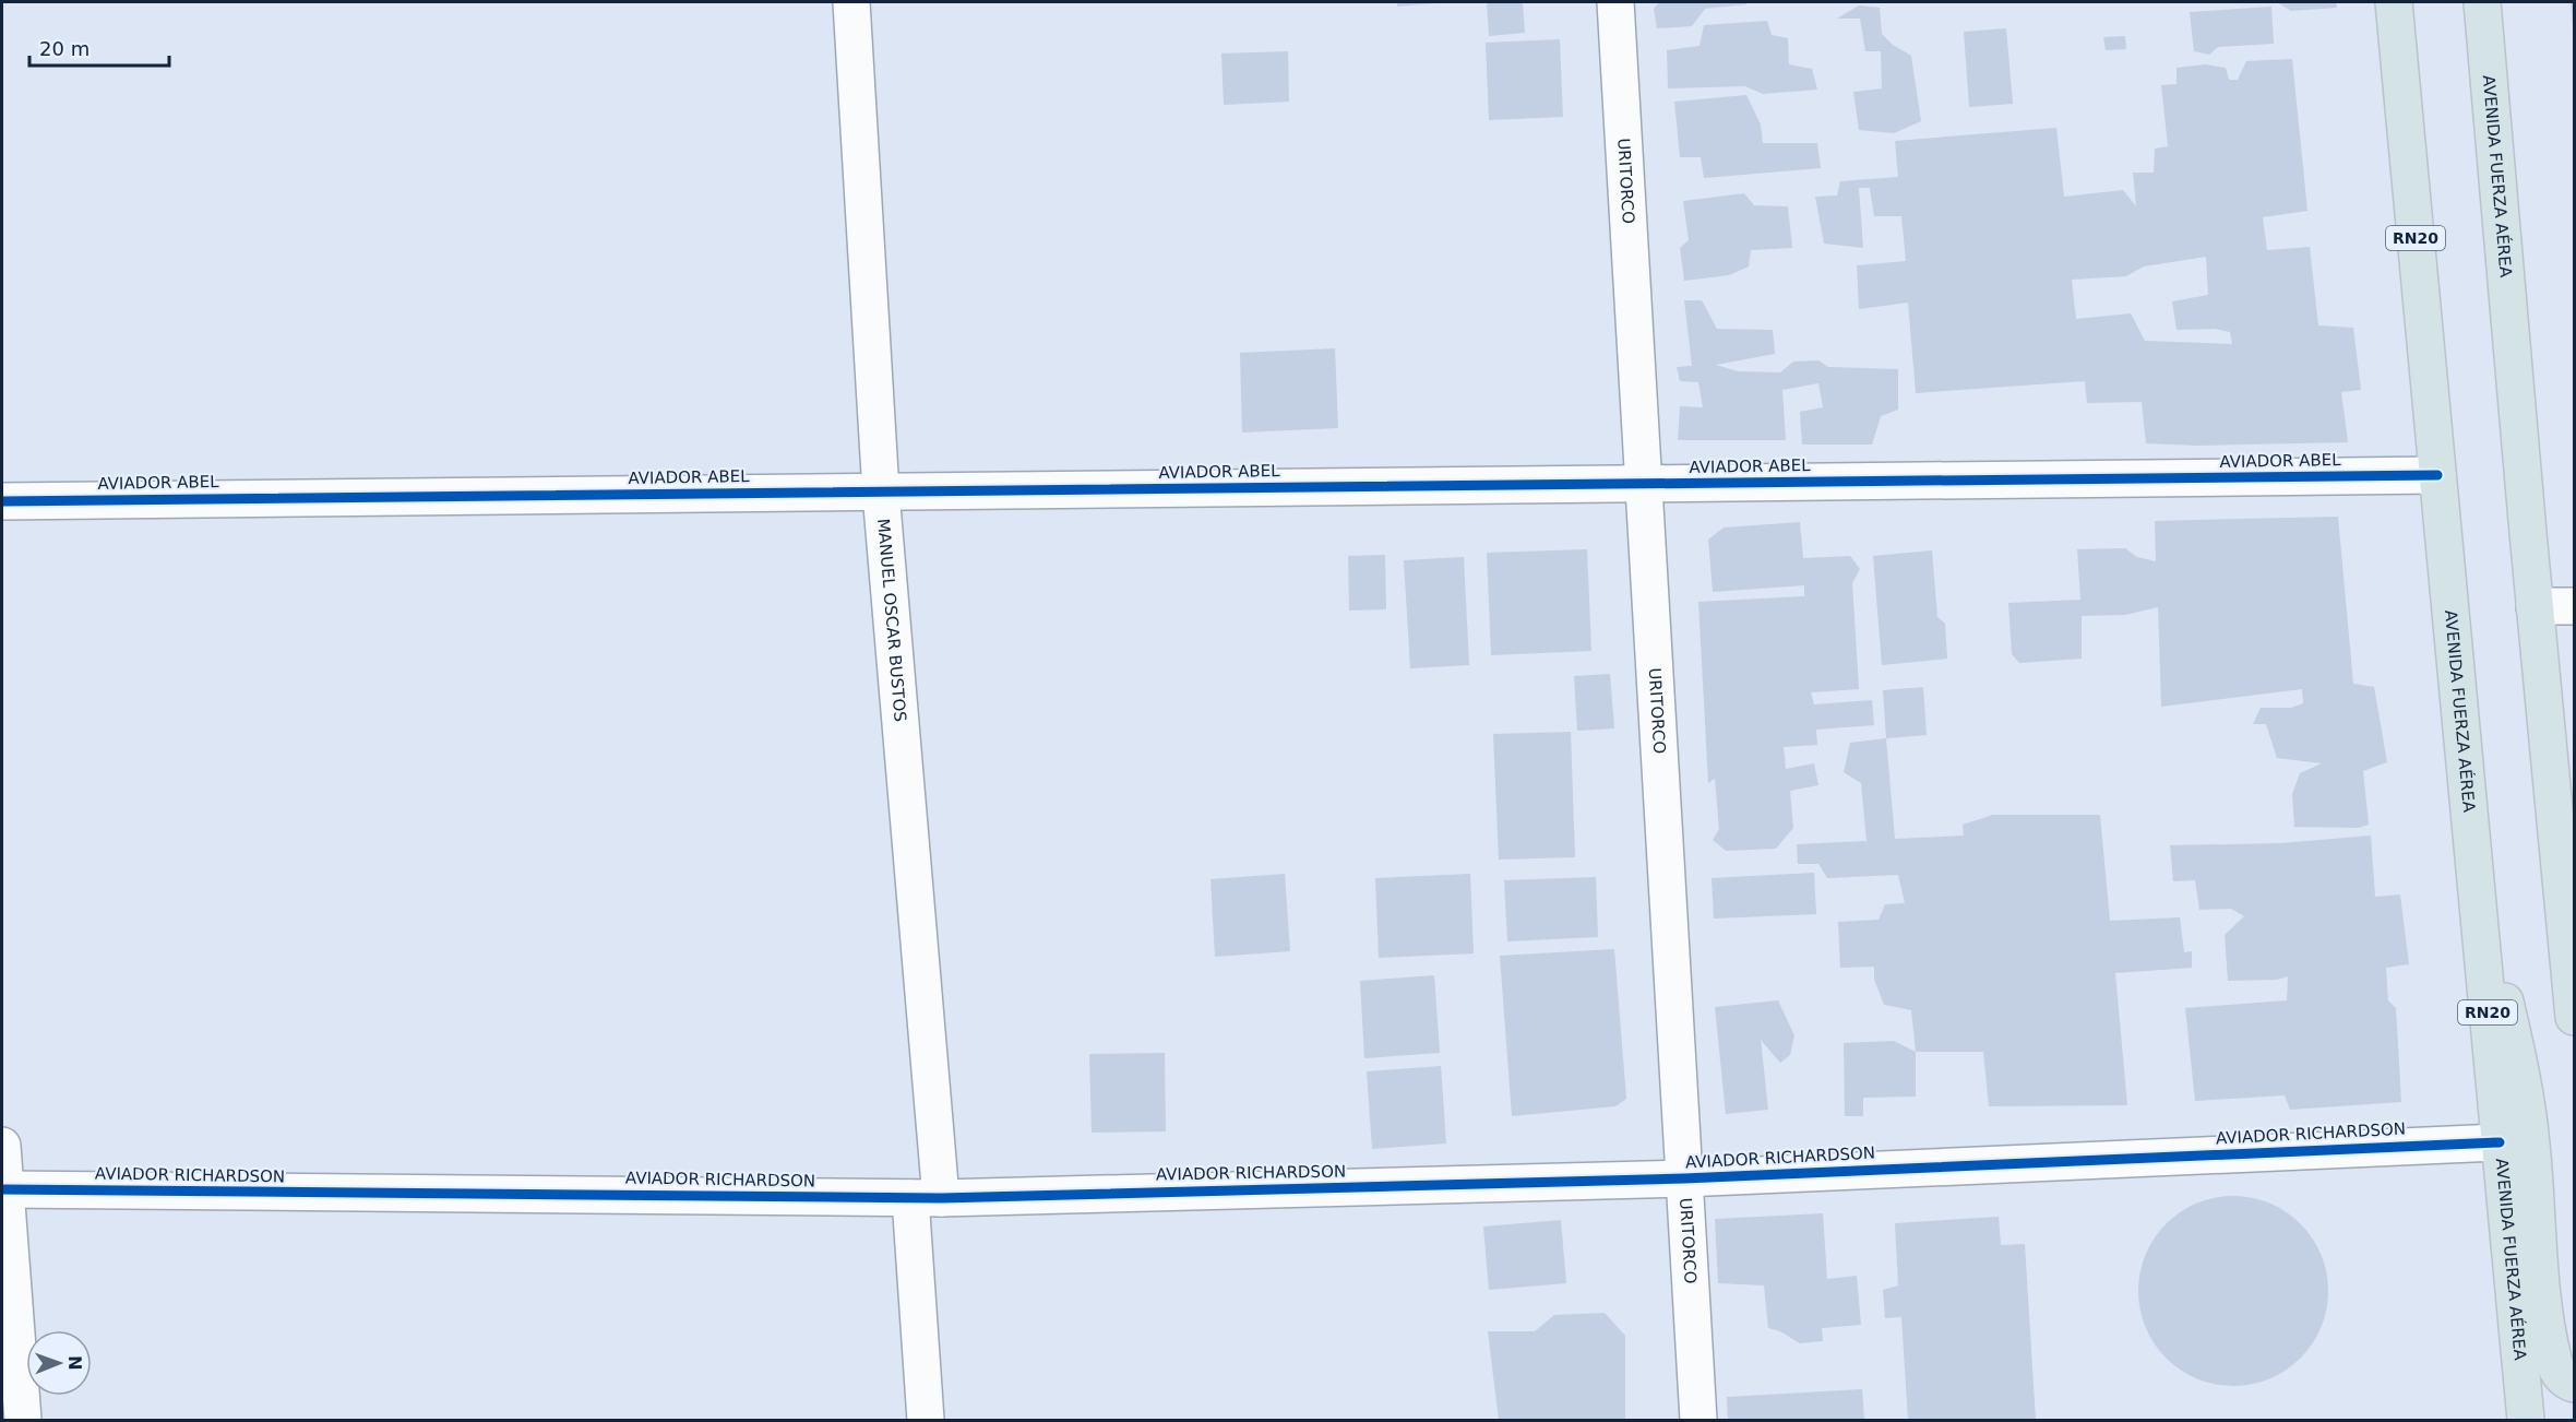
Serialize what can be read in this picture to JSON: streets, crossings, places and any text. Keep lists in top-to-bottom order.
{
  "streets": {
    "main road": ["AVENIDA FUERZA AÉREA", "RN20"],
    "street": [
      "URITORCO",
      "AVIADOR ABEL",
      "MANUEL OSCAR BUSTOS",
      "AVIADOR RICHARDSON"
    ]
  },
  "crossings": [
    ["AVENIDA FUERZA AÉREA", "AVIADOR ABEL"],
    ["AVENIDA FUERZA AÉREA", "AVIADOR RICHARDSON"],
    ["URITORCO", "AVIADOR ABEL"],
    ["URITORCO", "AVIADOR RICHARDSON"],
    ["AVIADOR ABEL", "MANUEL OSCAR BUSTOS"],
    ["MANUEL OSCAR BUSTOS", "AVIADOR RICHARDSON"]
  ],
  "scale_bar": "20 m",
  "north": "right"
}
